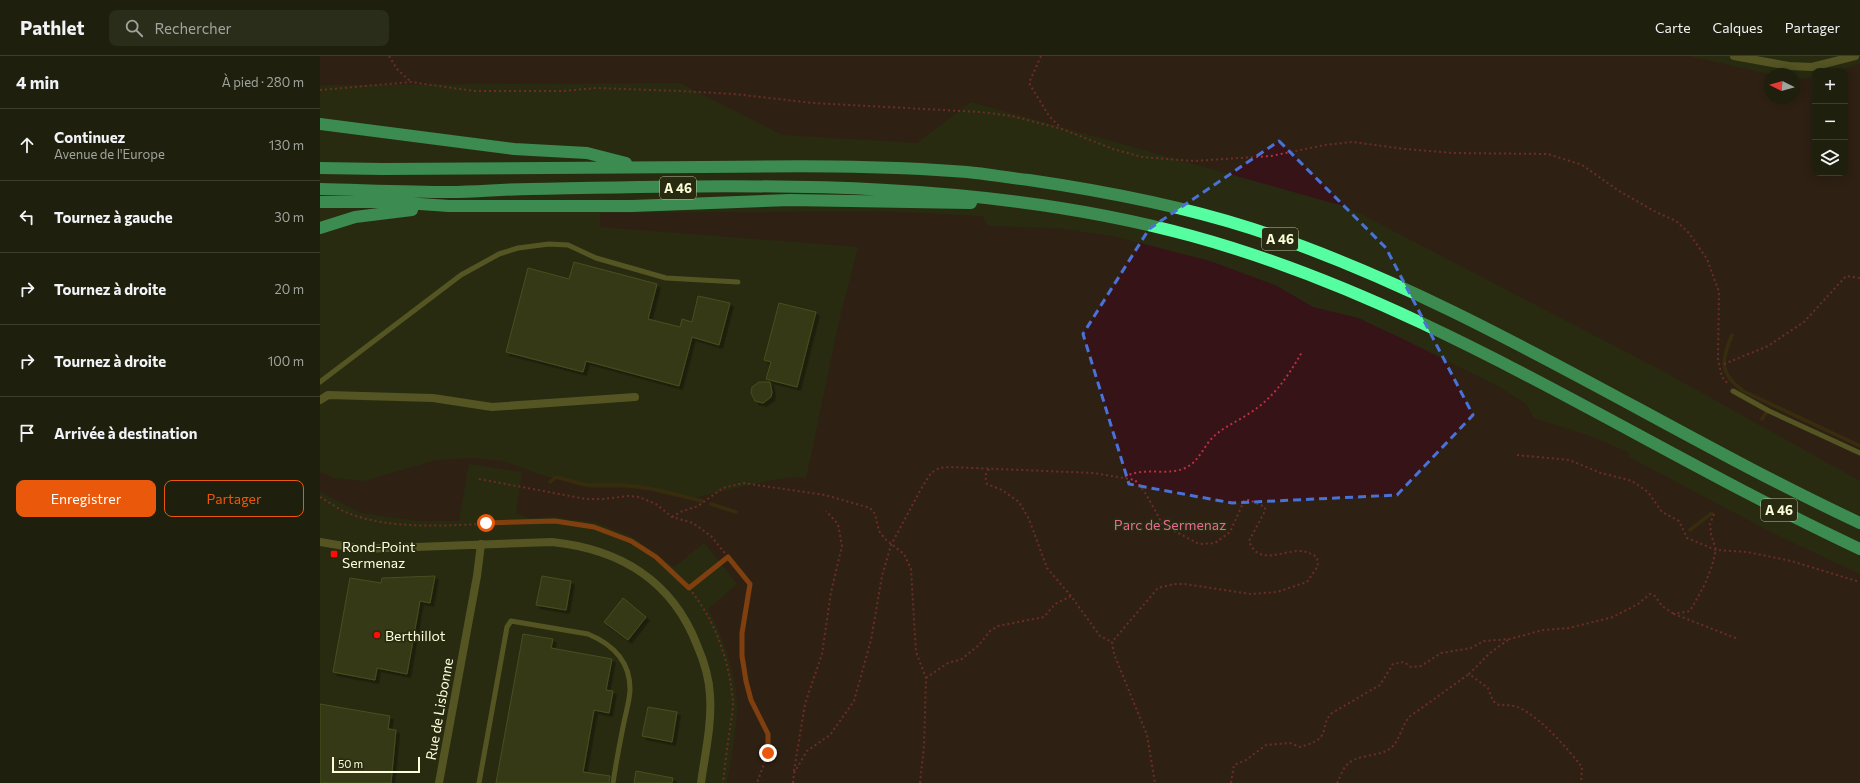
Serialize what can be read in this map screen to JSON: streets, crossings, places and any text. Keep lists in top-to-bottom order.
{
  "streets": {
    "highway": ["A 46"],
    "street": ["Rue de Lisbonne"]
  },
  "parks": ["Parc de Sermenaz"],
  "places": {
    "transit": ["Rond-Point Sermenaz"],
    "other": ["Berthillot"]
  },
  "scale_bar": "50 m",
  "north": "left",
  "page": {
    "header": "Pathlet",
    "search": "Rechercher",
    "nav": ["Carte", "Calques", "Partager"],
    "heading": ["4 min", "À pied · 280 m"],
    "map_buttons": ["+", "−"],
    "list": [
      ["Continuez", "Avenue de l'Europe", "130 m"],
      ["Tournez à gauche", "30 m"],
      ["Tournez à droite", "20 m"],
      ["Tournez à droite", "100 m"],
      "Arrivée à destination"
    ],
    "buttons": ["Enregistrer", "Partager"],
    "scale": "50 m"
  }
}
